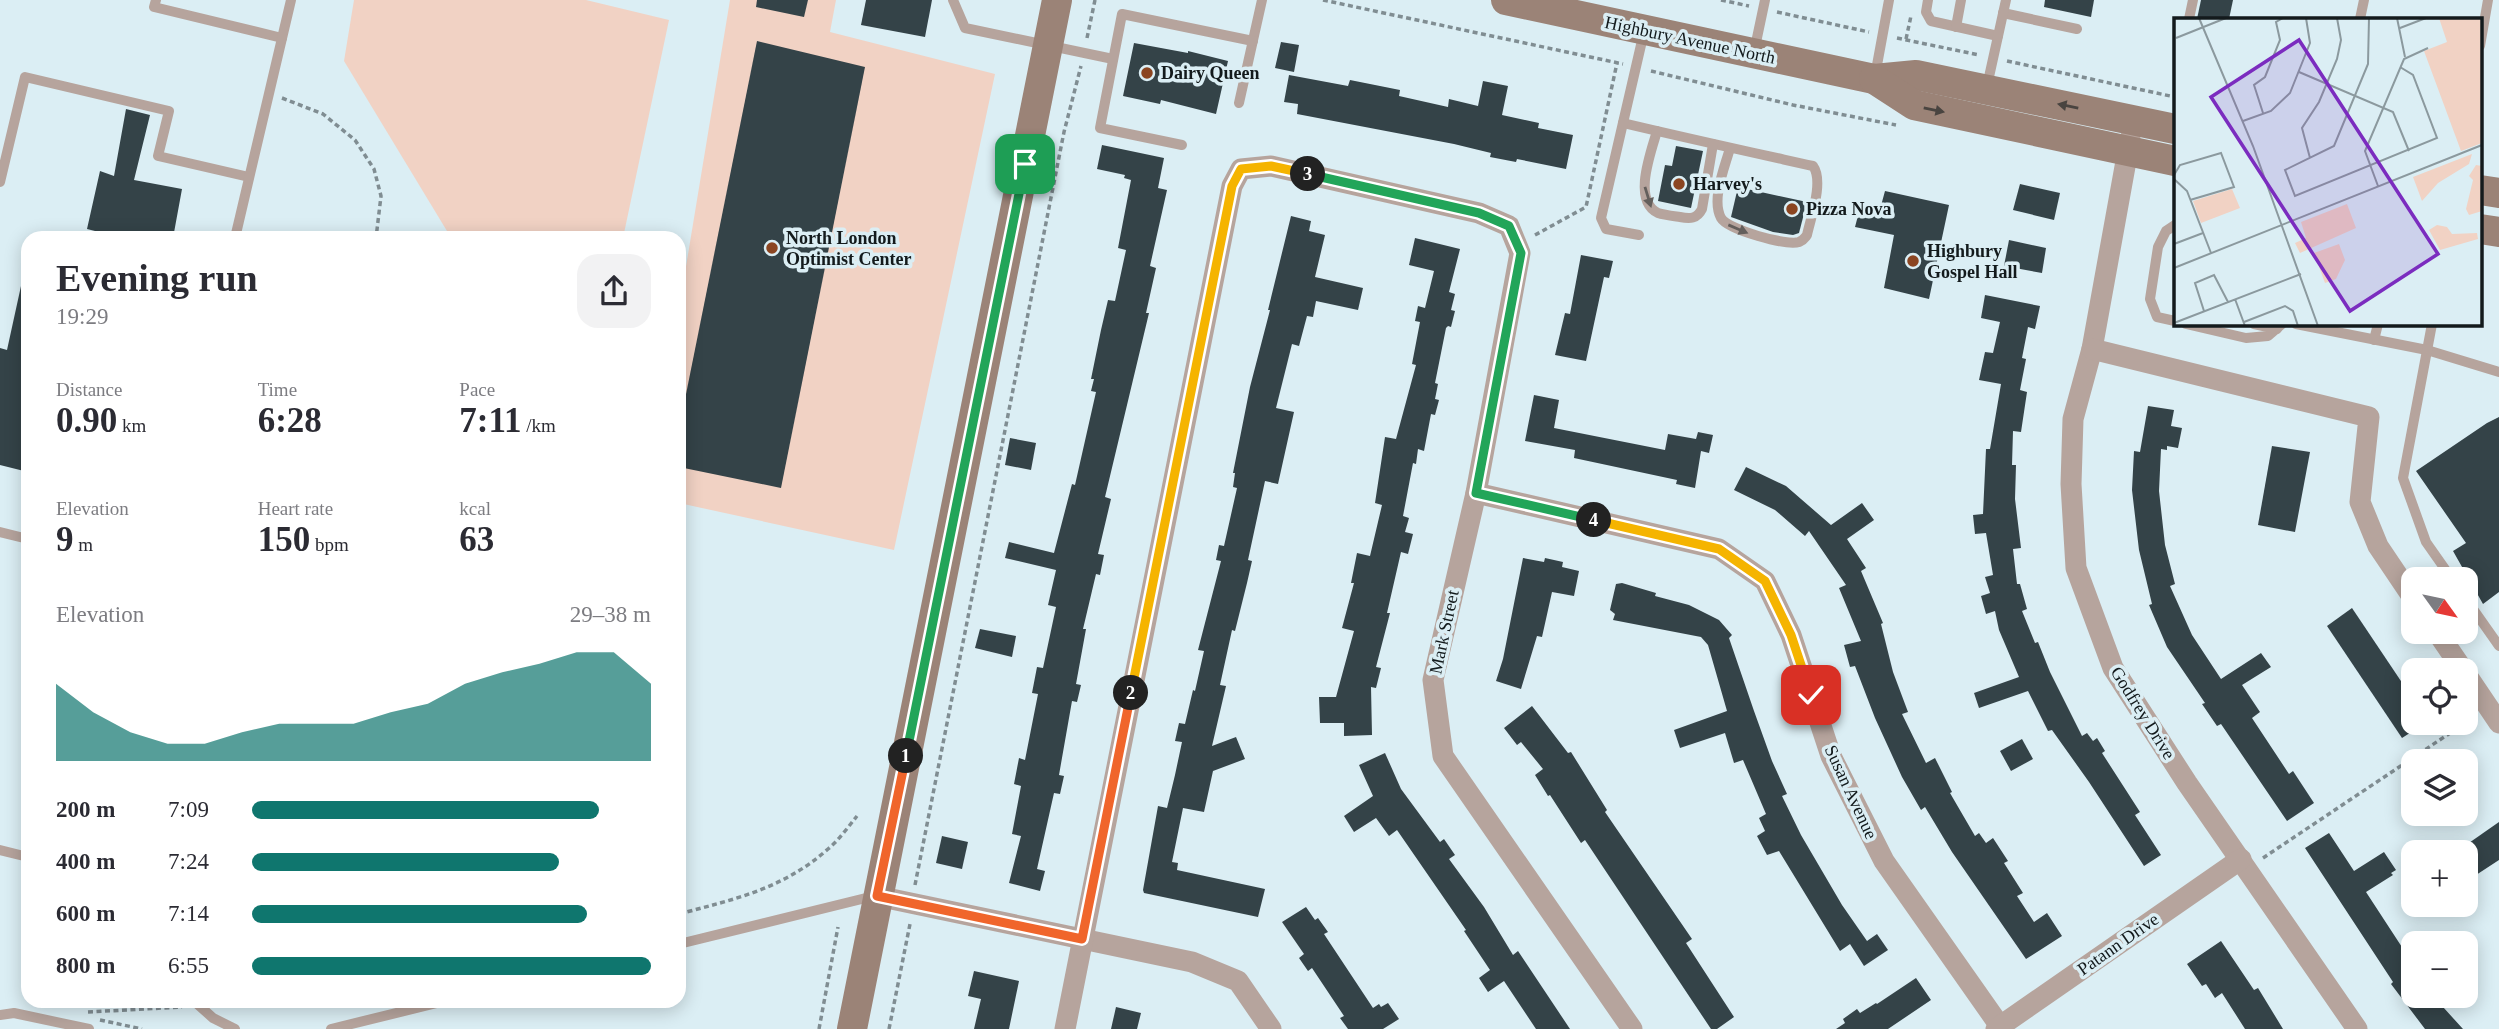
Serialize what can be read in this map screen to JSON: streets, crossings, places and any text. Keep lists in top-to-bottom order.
{
  "streets": {
    "main road": ["Highbury Avenue North"],
    "street": [
      "Mark Street",
      "Godfrey Drive",
      "Susan Avenue",
      "Patann Drive"
    ]
  },
  "crossings": [
    ["Highbury Avenue North", "Godfrey Drive"],
    ["Mark Street", "Susan Avenue"],
    ["Godfrey Drive", "Patann Drive"],
    ["Susan Avenue", "Patann Drive"]
  ],
  "places": [
    "Dairy Queen",
    "Harvey's",
    "Pizza Nova",
    "North London Optimist Center",
    "Highbury Gospel Hall"
  ],
  "north": "bottom right",
  "page": {
    "pins": [
      "3",
      "4",
      "2",
      "1"
    ],
    "heading": ["Evening run", "19:29"],
    "stats": [
      ["Distance", "0.90 km"],
      ["Time", "6:28"],
      ["Pace", "7:11 /km"],
      ["Elevation", "9 m"],
      ["Heart rate", "150 bpm"],
      ["kcal", "63"]
    ],
    "map_buttons": ["+", "−"],
    "chart": ["Elevation", "29–38 m"],
    "list": [
      {
        "name": "200 m",
        "note": "7:09"
      },
      {
        "name": "400 m",
        "note": "7:24"
      },
      {
        "name": "600 m",
        "note": "7:14"
      },
      {
        "name": "800 m",
        "note": "6:55"
      }
    ]
  }
}
